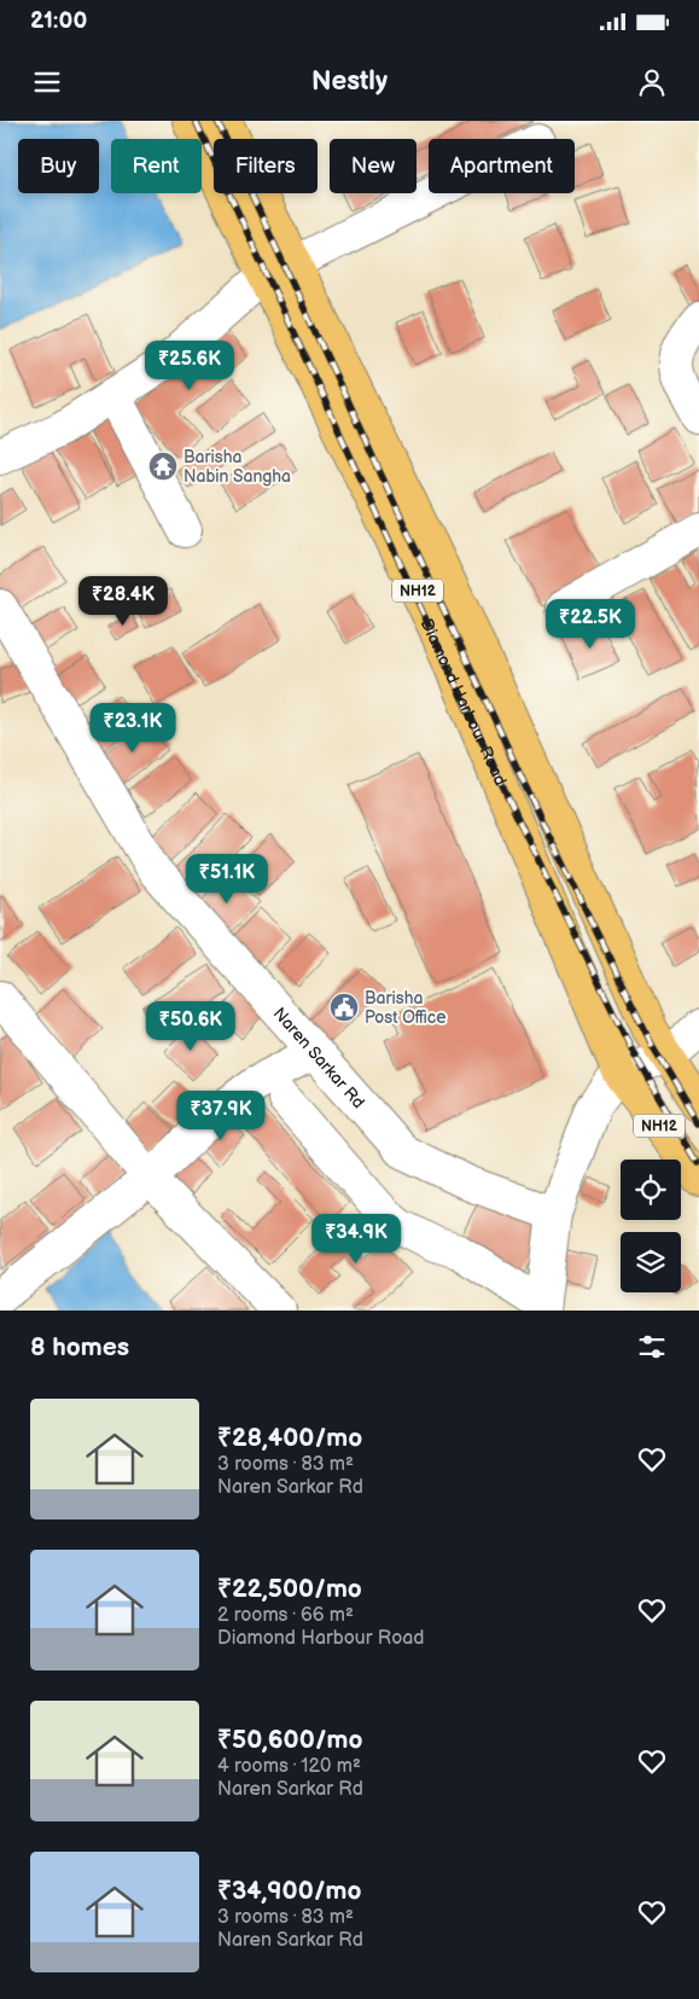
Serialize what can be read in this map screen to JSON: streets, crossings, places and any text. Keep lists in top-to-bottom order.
{
  "streets": {
    "highway": ["NH12", "Diamond Harbour Road"],
    "street": ["Naren Sarkar Rd"]
  },
  "places": {
    "temple": ["Barisha Nabin Sangha"],
    "public building": ["Barisha Post Office"]
  },
  "page": {
    "status": "21:00",
    "header": "Nestly",
    "chip": [
      "Buy",
      "Rent",
      "Filters",
      "New",
      "Apartment"
    ],
    "price": [
      "₹25.6K",
      "₹28.4K",
      "₹22.5K",
      "₹23.1K",
      "₹51.1K",
      "₹50.6K",
      "₹37.9K",
      "₹34.9K"
    ],
    "heading": "8 homes",
    "list": [
      {
        "name": "₹28,400/mo",
        "note": "3 rooms · 83 m² · Naren Sarkar Rd"
      },
      {
        "name": "₹22,500/mo",
        "note": "2 rooms · 66 m² · Diamond Harbour Road"
      },
      {
        "name": "₹50,600/mo",
        "note": "4 rooms · 120 m² · Naren Sarkar Rd"
      },
      {
        "name": "₹34,900/mo",
        "note": "3 rooms · 83 m² · Naren Sarkar Rd"
      }
    ]
  }
}
